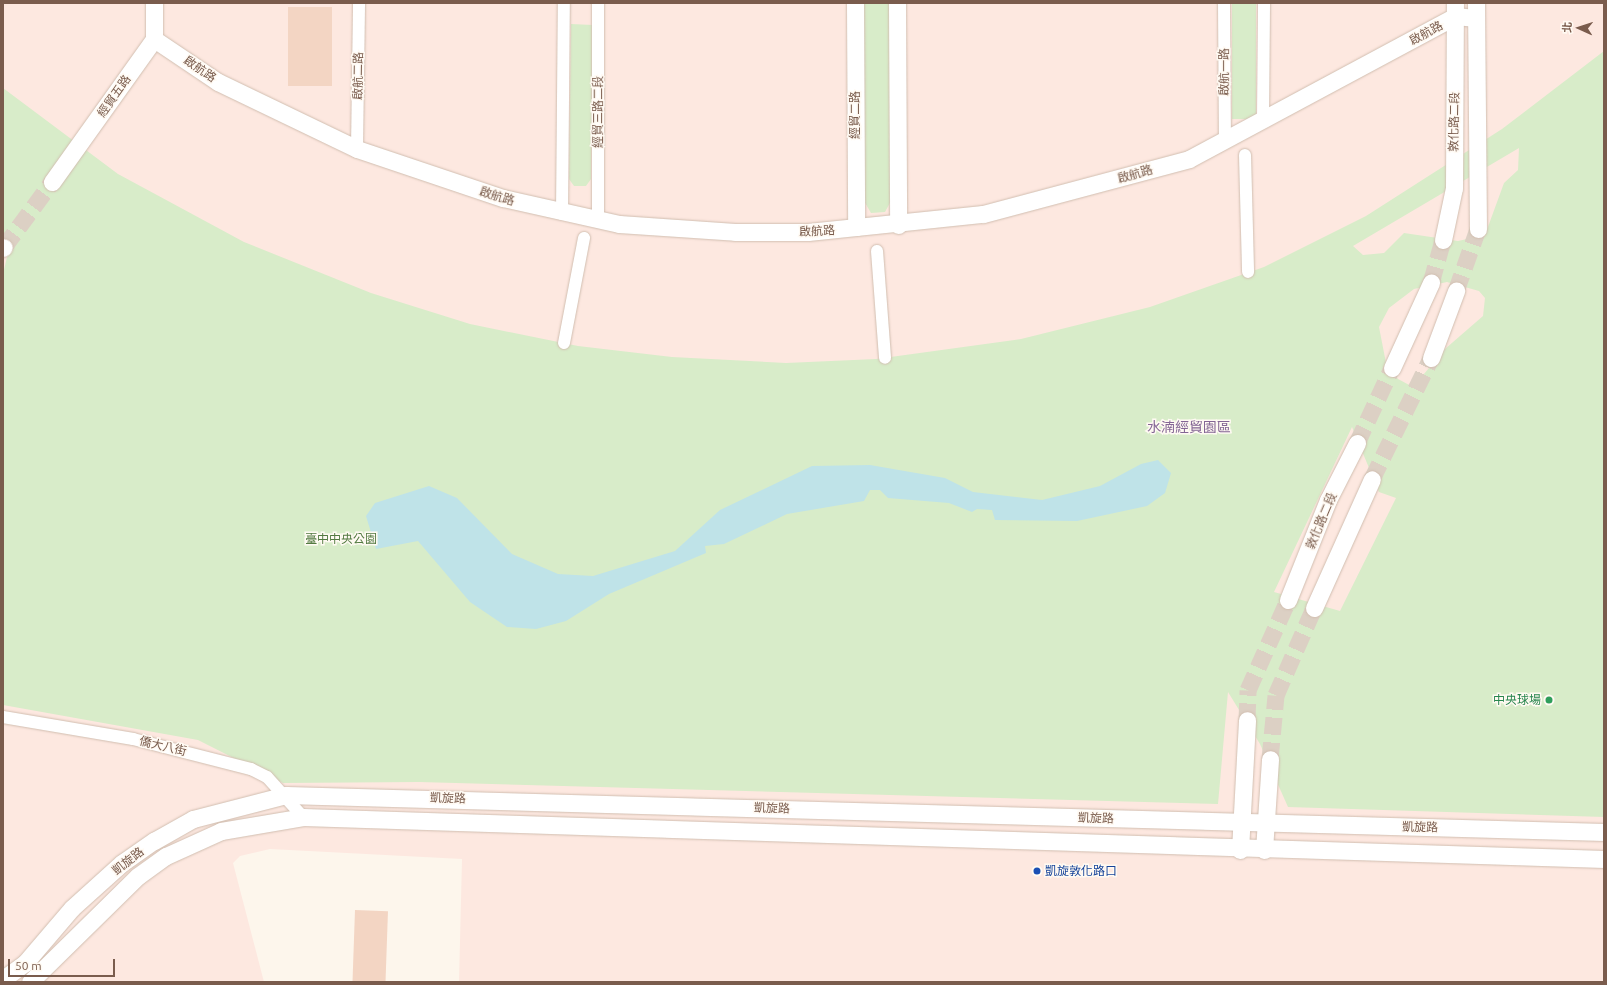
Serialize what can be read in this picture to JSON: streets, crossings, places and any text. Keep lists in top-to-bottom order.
{
  "streets": {
    "street": [
      "啟航路",
      "啟航一路",
      "啟航二路",
      "經貿五路",
      "經貿三路二段",
      "經貿二路",
      "敦化路二段",
      "僑大八街",
      "凱旋路"
    ]
  },
  "crossings": [
    ["啟航路", "啟航一路"],
    ["啟航路", "啟航二路"],
    ["啟航路", "經貿五路"],
    ["啟航路", "經貿三路二段"],
    ["啟航路", "經貿二路"],
    ["啟航路", "敦化路二段"],
    ["僑大八街", "凱旋路"]
  ],
  "districts": ["水湳經貿園區"],
  "parks": ["臺中中央公園"],
  "places": ["中央球場", "凱旋敦化路口"],
  "scale_bar": "50 m",
  "north": "left"
}
